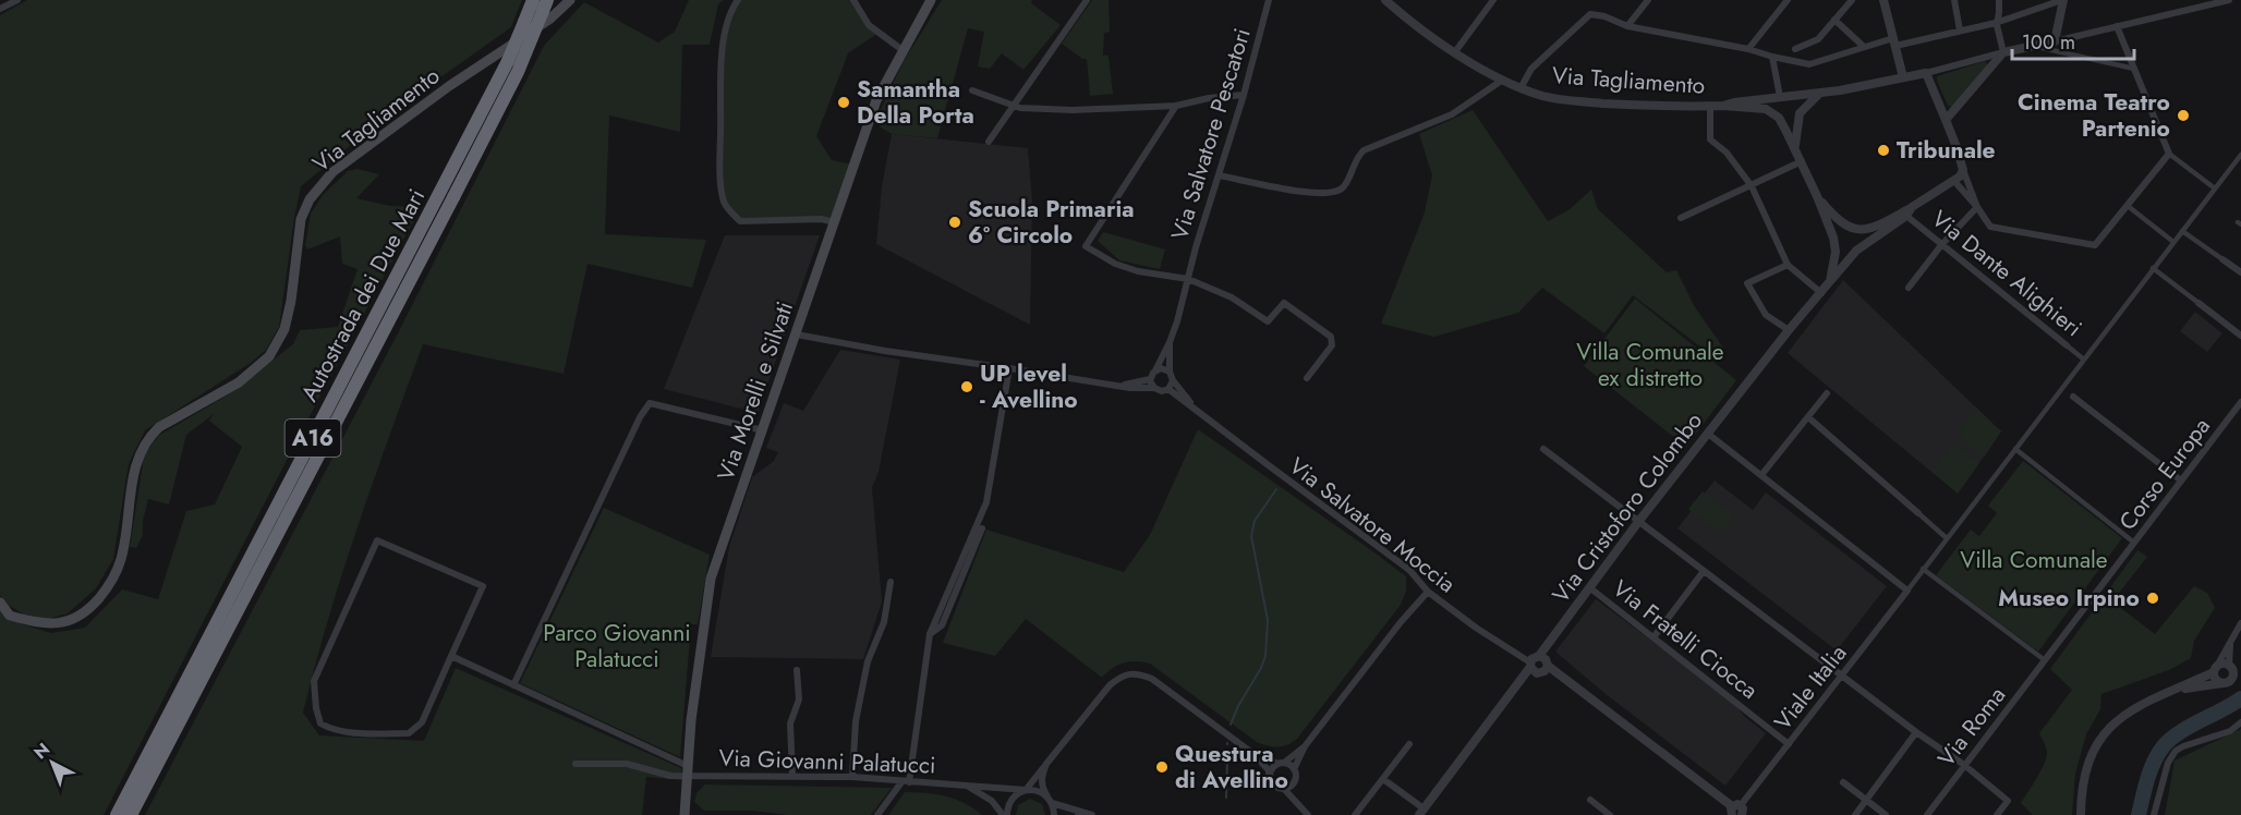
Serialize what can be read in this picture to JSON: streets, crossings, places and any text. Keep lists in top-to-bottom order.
{
  "streets": {
    "highway": ["Autostrada dei Due Mari", "A16"],
    "main road": ["Via Tagliamento", "Via Morelli e Silvati"],
    "street": [
      "Via Salvatore Pescatori",
      "Via Dante Alighieri",
      "Corso Europa",
      "Via Cristoforo Colombo",
      "Via Salvatore Moccia",
      "Via Fratelli Ciocca",
      "Viale Italia",
      "Via Roma",
      "Via Giovanni Palatucci"
    ]
  },
  "crossings": [
    ["Via Salvatore Pescatori", "Via Salvatore Moccia"],
    ["Via Dante Alighieri", "Via Cristoforo Colombo"],
    ["Via Morelli e Silvati", "Via Giovanni Palatucci"],
    ["Corso Europa", "Via Roma"],
    ["Via Cristoforo Colombo", "Via Salvatore Moccia"],
    ["Via Cristoforo Colombo", "Via Fratelli Ciocca"],
    ["Via Fratelli Ciocca", "Viale Italia"]
  ],
  "parks": ["Villa Comunale ex distretto", "Villa Comunale", "Parco Giovanni Palatucci"],
  "places": [
    "Samantha Della Porta",
    "Cinema Teatro Partenio",
    "Tribunale",
    "Scuola Primaria 6° Circolo",
    "UP level - Avellino",
    "Museo Irpino",
    "Questura di Avellino"
  ],
  "scale_bar": "100 m",
  "north": "top left"
}
